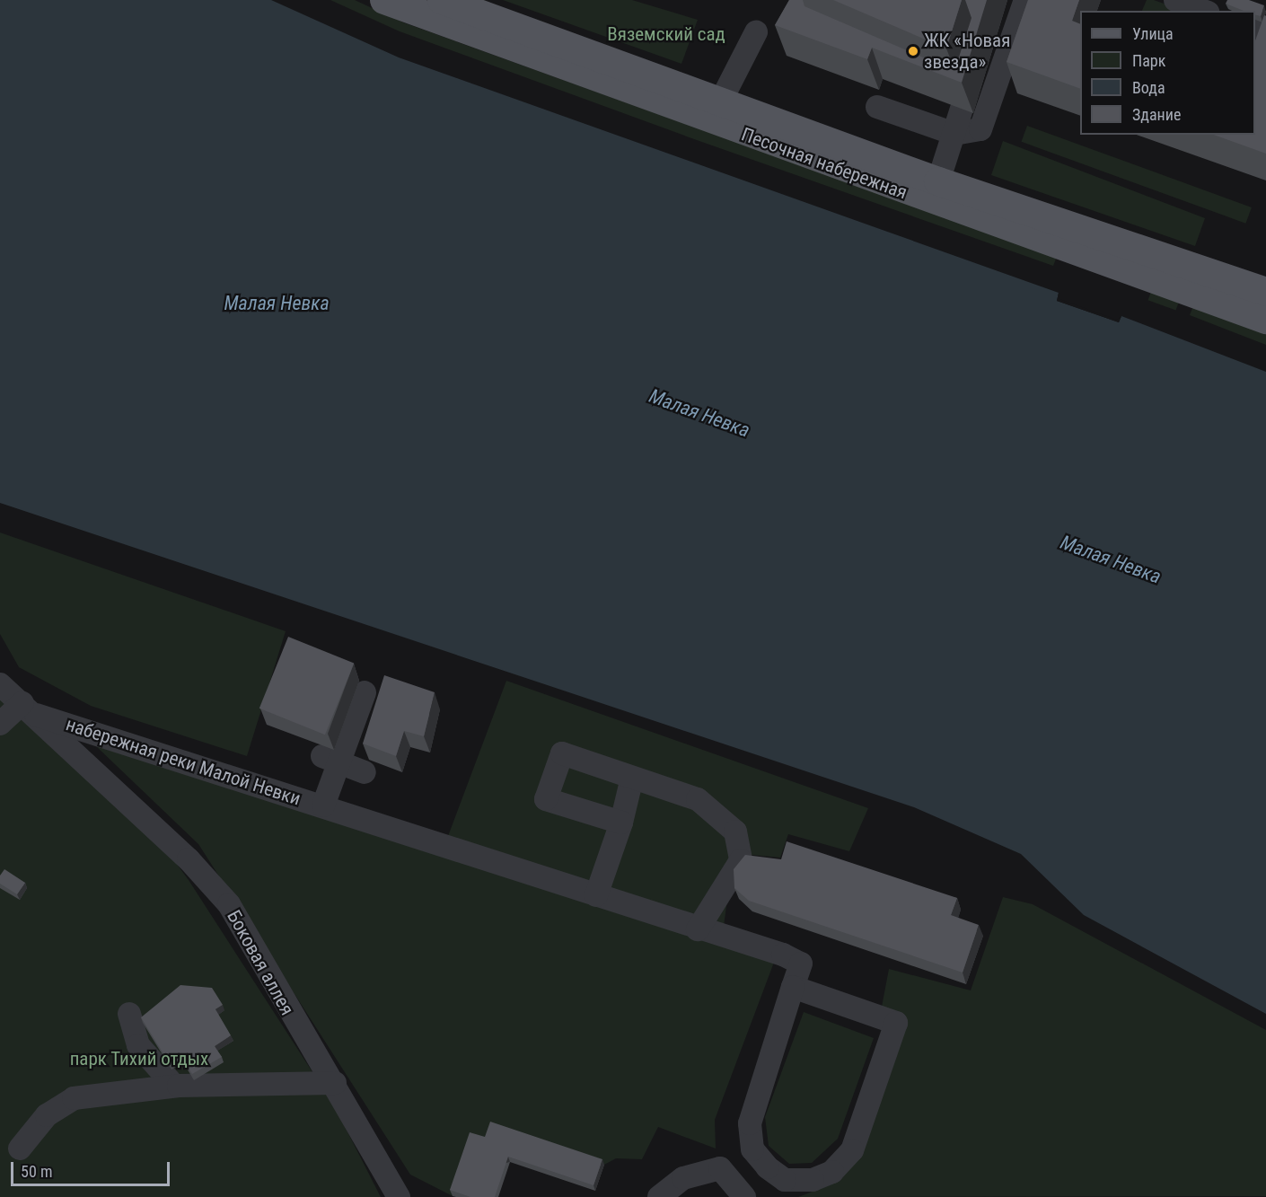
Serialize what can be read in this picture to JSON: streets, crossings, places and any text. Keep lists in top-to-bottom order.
{
  "streets": {
    "main road": ["Песочная набережная"],
    "street": ["набережная реки Малой Невки", "Боковая аллея"]
  },
  "crossings": [
    ["набережная реки Малой Невки", "Боковая аллея"]
  ],
  "water": ["Малая Невка"],
  "parks": ["Вяземский сад", "парк Тихий отдых"],
  "places": ["ЖК «Новая звезда»"],
  "legend": [
    "Улица",
    "Парк",
    "Вода",
    "Здание"
  ],
  "scale_bar": "50 m"
}
